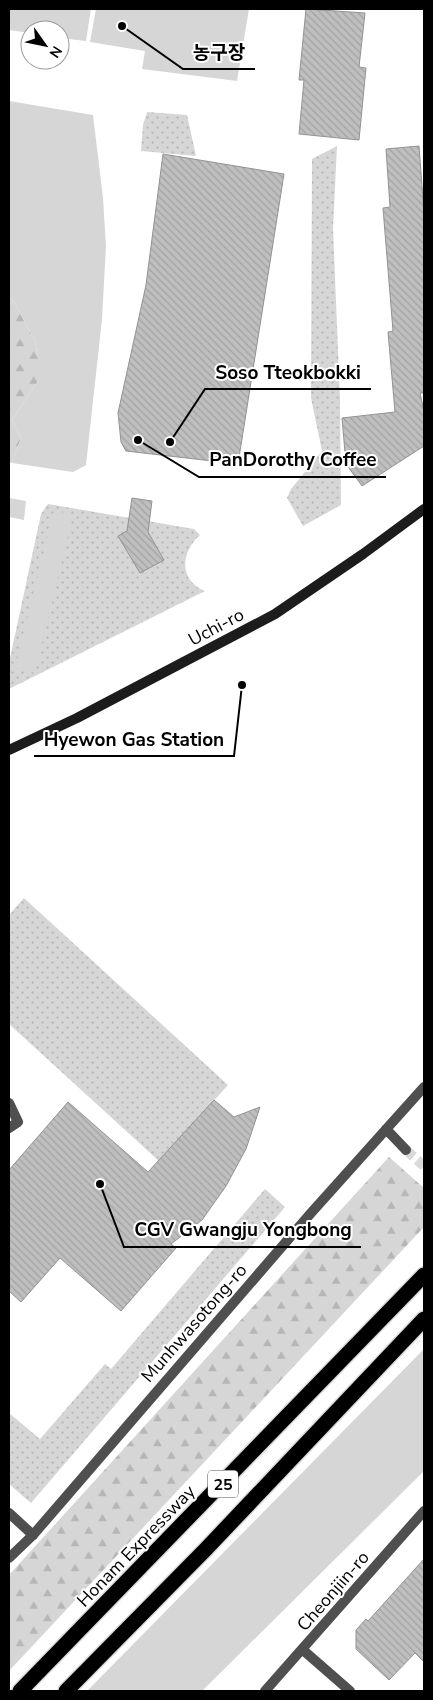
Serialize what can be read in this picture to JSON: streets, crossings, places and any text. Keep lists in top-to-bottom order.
{
  "streets": {
    "highway": ["25", "Honam Expressway"],
    "main road": ["Uchi-ro"],
    "street": ["Munhwasotong-ro", "Cheonjiin-ro"]
  },
  "places": [
    "농구장",
    "PanDorothy Coffee",
    "Soso Tteokbokki",
    "Hyewon Gas Station",
    "CGV Gwangju Yongbong"
  ],
  "north": "bottom right"
}
